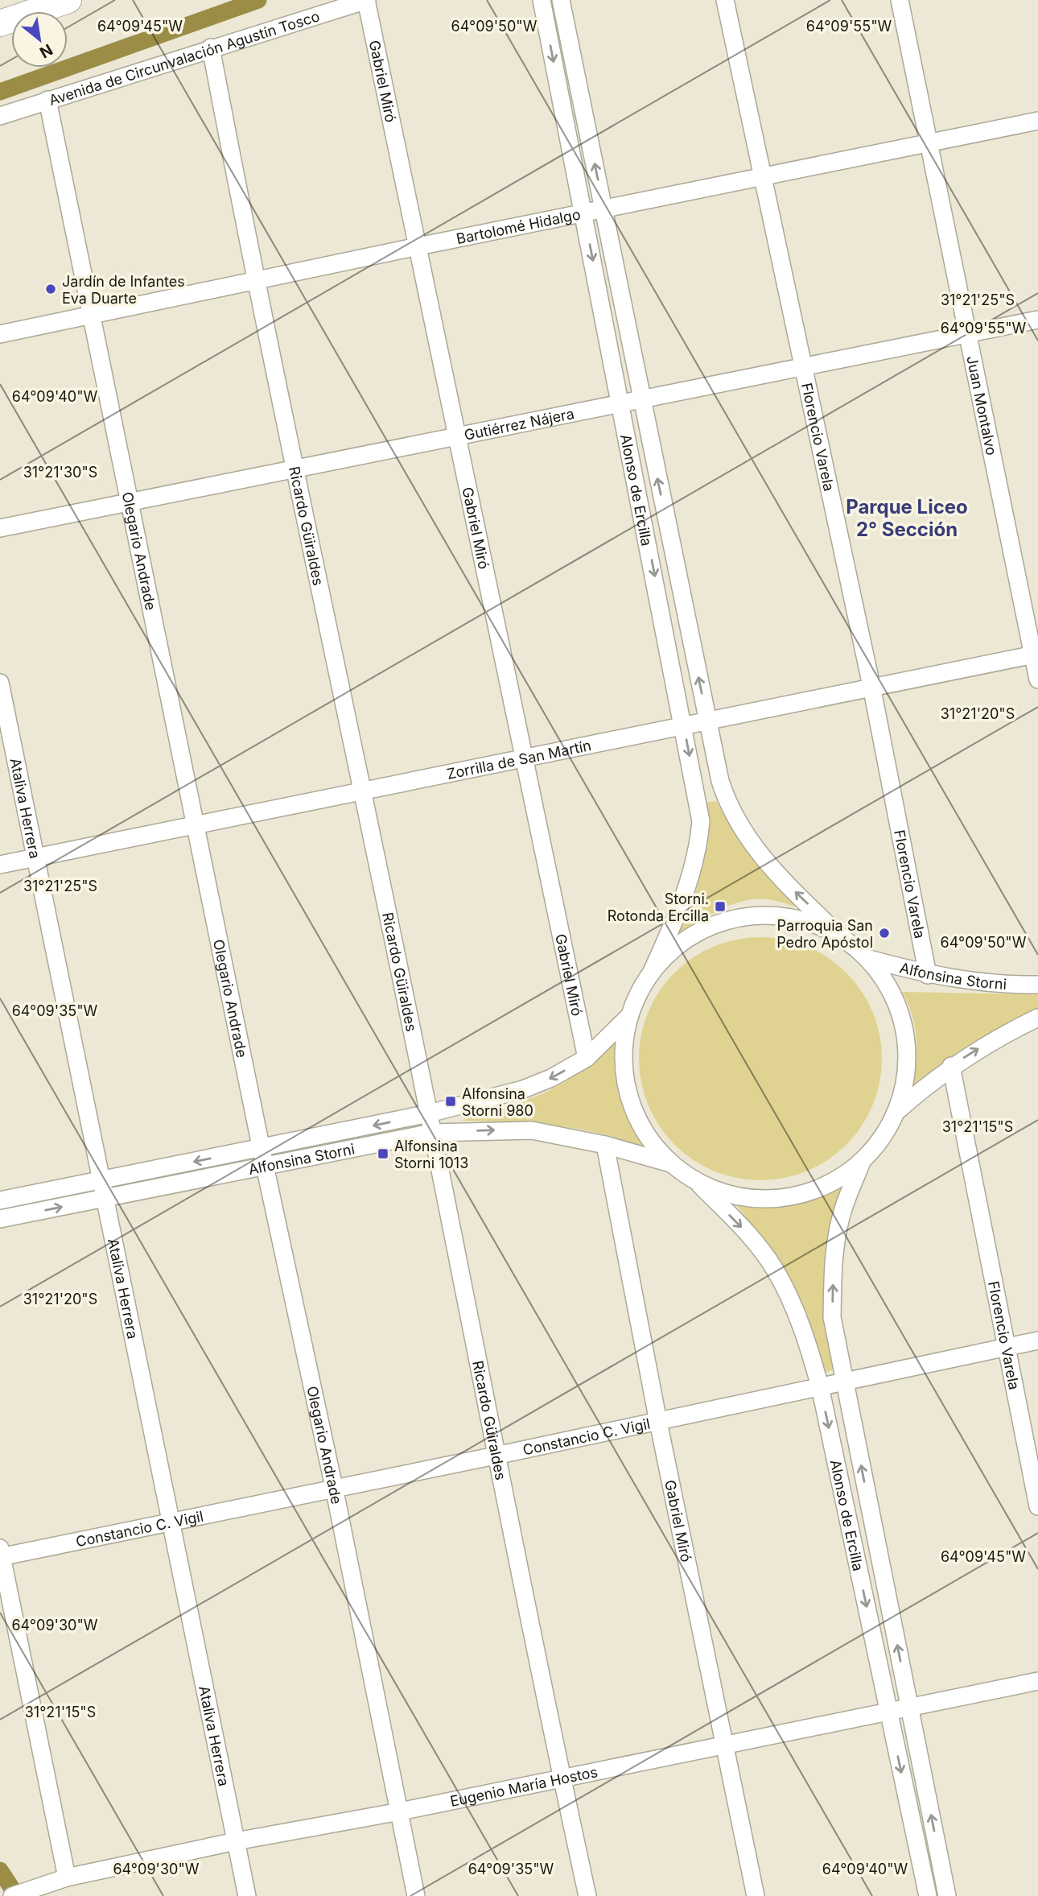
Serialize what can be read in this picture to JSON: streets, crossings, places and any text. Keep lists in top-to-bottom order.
{
  "streets": {
    "street": [
      "Avenida de Circunvalación Agustín Tosco",
      "Gabriel Miró",
      "Bartolomé Hidalgo",
      "Juan Montalvo",
      "Gutiérrez Nájera",
      "Florencio Varela",
      "Alonso de Ercilla",
      "Ricardo Güiraldes",
      "Olegario Andrade",
      "Zorrilla de San Martín",
      "Ataliva Herrera",
      "Alfonsina Storni",
      "Constancio C. Vigil",
      "Eugenio María Hostos"
    ]
  },
  "crossings": [
    ["Avenida de Circunvalación Agustín Tosco", "Gabriel Miró"],
    ["Avenida de Circunvalación Agustín Tosco", "Ricardo Güiraldes"],
    ["Avenida de Circunvalación Agustín Tosco", "Olegario Andrade"],
    ["Gabriel Miró", "Bartolomé Hidalgo"],
    ["Gabriel Miró", "Gutiérrez Nájera"],
    ["Gabriel Miró", "Zorrilla de San Martín"],
    ["Gabriel Miró", "Alfonsina Storni"],
    ["Gabriel Miró", "Constancio C. Vigil"],
    ["Gabriel Miró", "Eugenio María Hostos"],
    ["Bartolomé Hidalgo", "Juan Montalvo"],
    ["Bartolomé Hidalgo", "Florencio Varela"],
    ["Bartolomé Hidalgo", "Alonso de Ercilla"],
    ["Bartolomé Hidalgo", "Ricardo Güiraldes"],
    ["Bartolomé Hidalgo", "Olegario Andrade"],
    ["Juan Montalvo", "Gutiérrez Nájera"],
    ["Juan Montalvo", "Zorrilla de San Martín"],
    ["Gutiérrez Nájera", "Florencio Varela"],
    ["Gutiérrez Nájera", "Alonso de Ercilla"],
    ["Gutiérrez Nájera", "Ricardo Güiraldes"],
    ["Gutiérrez Nájera", "Olegario Andrade"],
    ["Florencio Varela", "Zorrilla de San Martín"],
    ["Florencio Varela", "Alfonsina Storni"],
    ["Florencio Varela", "Constancio C. Vigil"],
    ["Alonso de Ercilla", "Zorrilla de San Martín"],
    ["Alonso de Ercilla", "Constancio C. Vigil"],
    ["Alonso de Ercilla", "Eugenio María Hostos"],
    ["Ricardo Güiraldes", "Zorrilla de San Martín"],
    ["Ricardo Güiraldes", "Alfonsina Storni"],
    ["Ricardo Güiraldes", "Constancio C. Vigil"],
    ["Ricardo Güiraldes", "Eugenio María Hostos"],
    ["Olegario Andrade", "Zorrilla de San Martín"],
    ["Olegario Andrade", "Alfonsina Storni"],
    ["Olegario Andrade", "Constancio C. Vigil"],
    ["Olegario Andrade", "Eugenio María Hostos"],
    ["Zorrilla de San Martín", "Ataliva Herrera"],
    ["Ataliva Herrera", "Alfonsina Storni"],
    ["Ataliva Herrera", "Constancio C. Vigil"],
    ["Ataliva Herrera", "Eugenio María Hostos"]
  ],
  "districts": ["Parque Liceo 2° Sección"],
  "places": {
    "other": ["Jardín de Infantes Eva Duarte", "Parroquia San Pedro Apóstol"],
    "transit": ["Storni. Rotonda Ercilla", "Alfonsina Storni 980", "Alfonsina Storni 1013"]
  },
  "north": "bottom right",
  "coordinates": [
    "64°09'50\"W",
    "64°09'45\"W",
    "64°09'55\"W",
    "31°21'25\"S",
    "64°09'40\"W",
    "31°21'30\"S",
    "31°21'20\"S",
    "64°09'35\"W",
    "31°21'15\"S",
    "64°09'30\"W"
  ]
}
